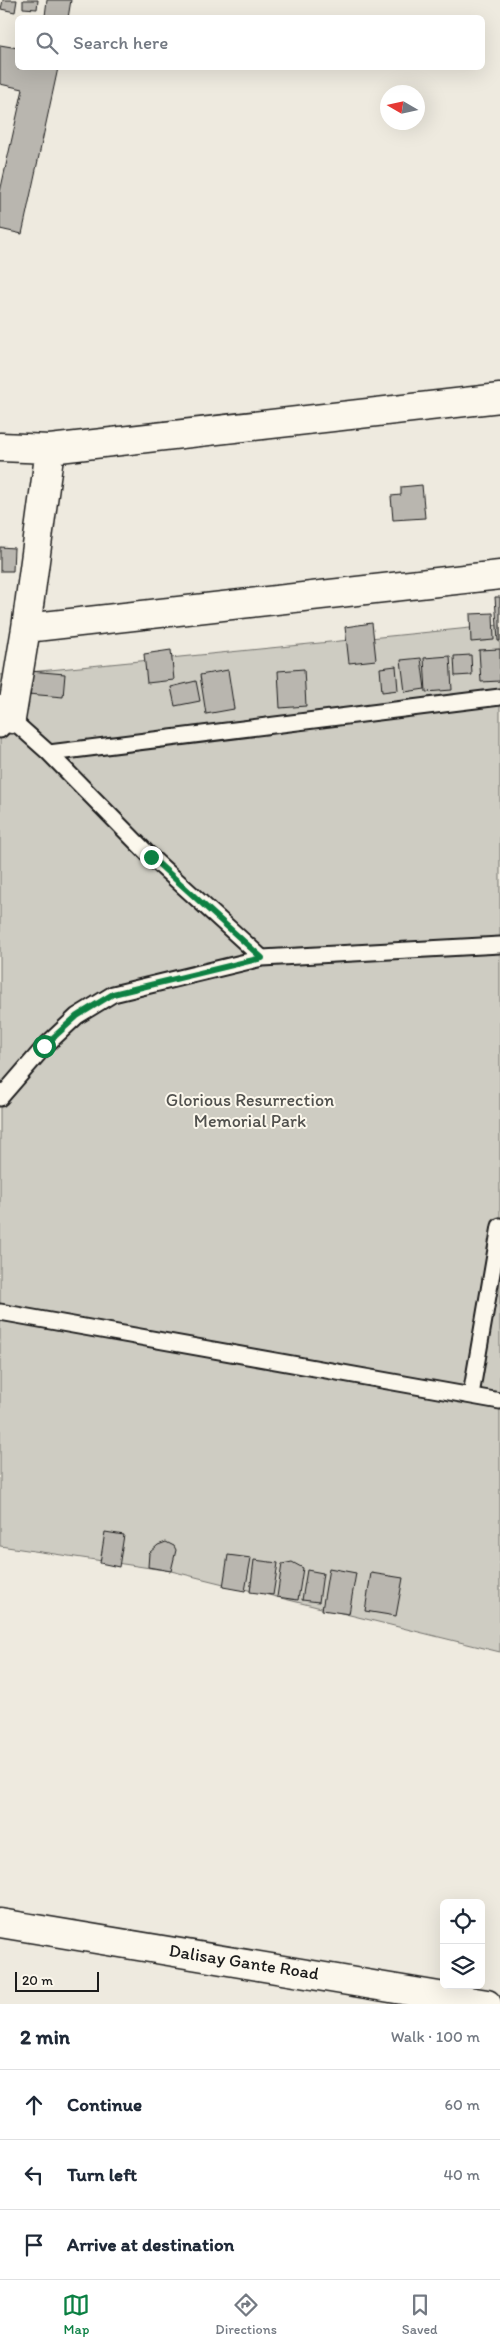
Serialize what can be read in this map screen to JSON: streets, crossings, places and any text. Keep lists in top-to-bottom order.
{
  "streets": {
    "street": ["Dalisay Gante Road"]
  },
  "parks": ["Glorious Resurrection Memorial Park"],
  "scale_bar": "20 m",
  "north": "left",
  "page": {
    "search": "Search here",
    "scale": "20 m",
    "heading": ["2 min", "Walk · 100 m"],
    "list": [
      ["Continue", "60 m"],
      ["Turn left", "40 m"],
      "Arrive at destination"
    ],
    "nav": ["Map", "Directions", "Saved"]
  }
}
